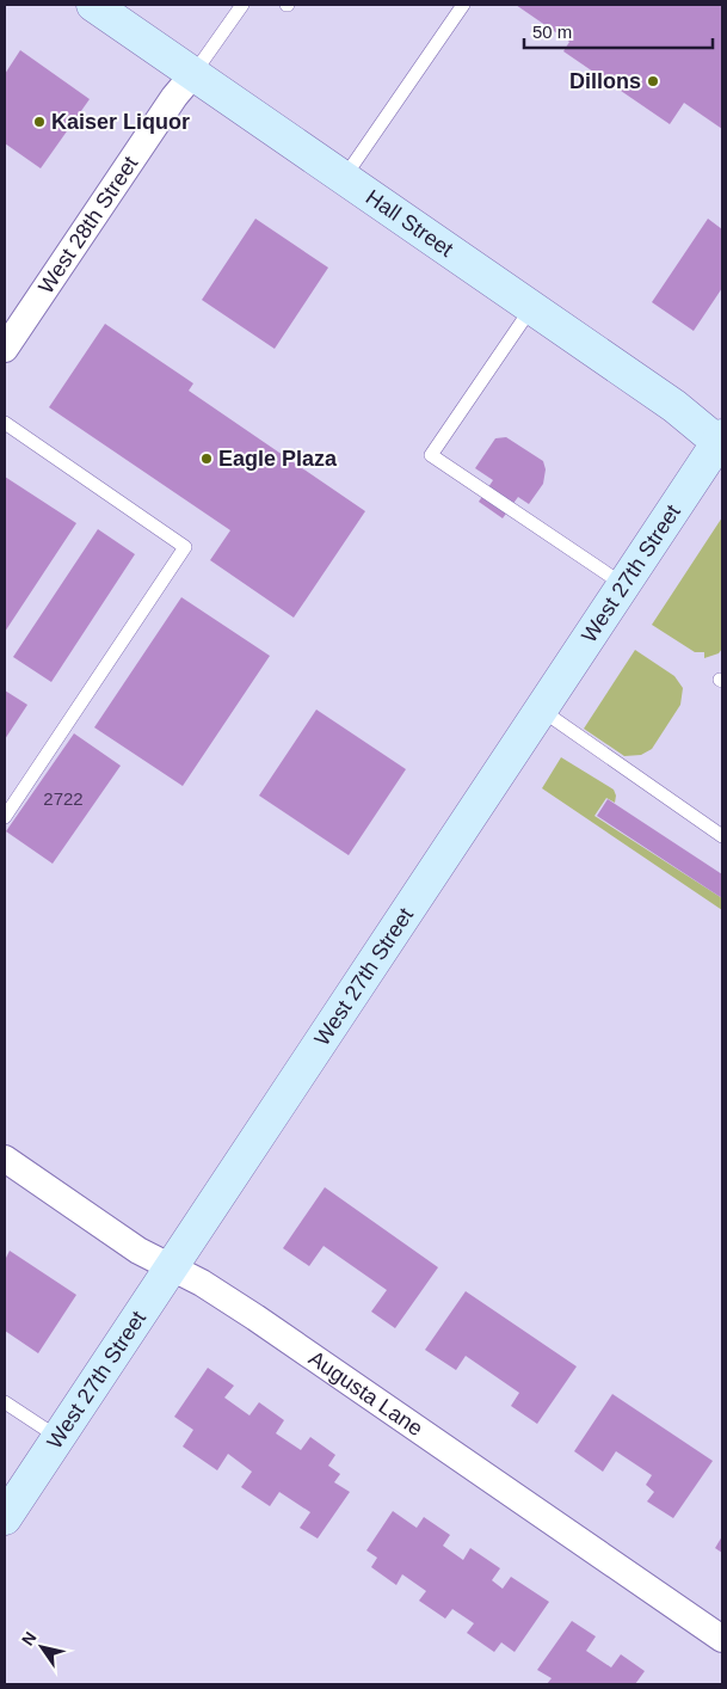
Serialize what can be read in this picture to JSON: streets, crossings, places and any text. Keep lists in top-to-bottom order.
{
  "streets": {
    "main road": ["Hall Street", "West 27th Street"],
    "street": ["West 28th Street", "Augusta Lane"]
  },
  "crossings": [
    ["Hall Street", "West 28th Street"],
    ["Hall Street", "West 27th Street"],
    ["West 27th Street", "Augusta Lane"]
  ],
  "places": ["Dillons", "Kaiser Liquor", "Eagle Plaza"],
  "house_numbers": ["2722"],
  "scale_bar": "50 m",
  "north": "top left"
}
